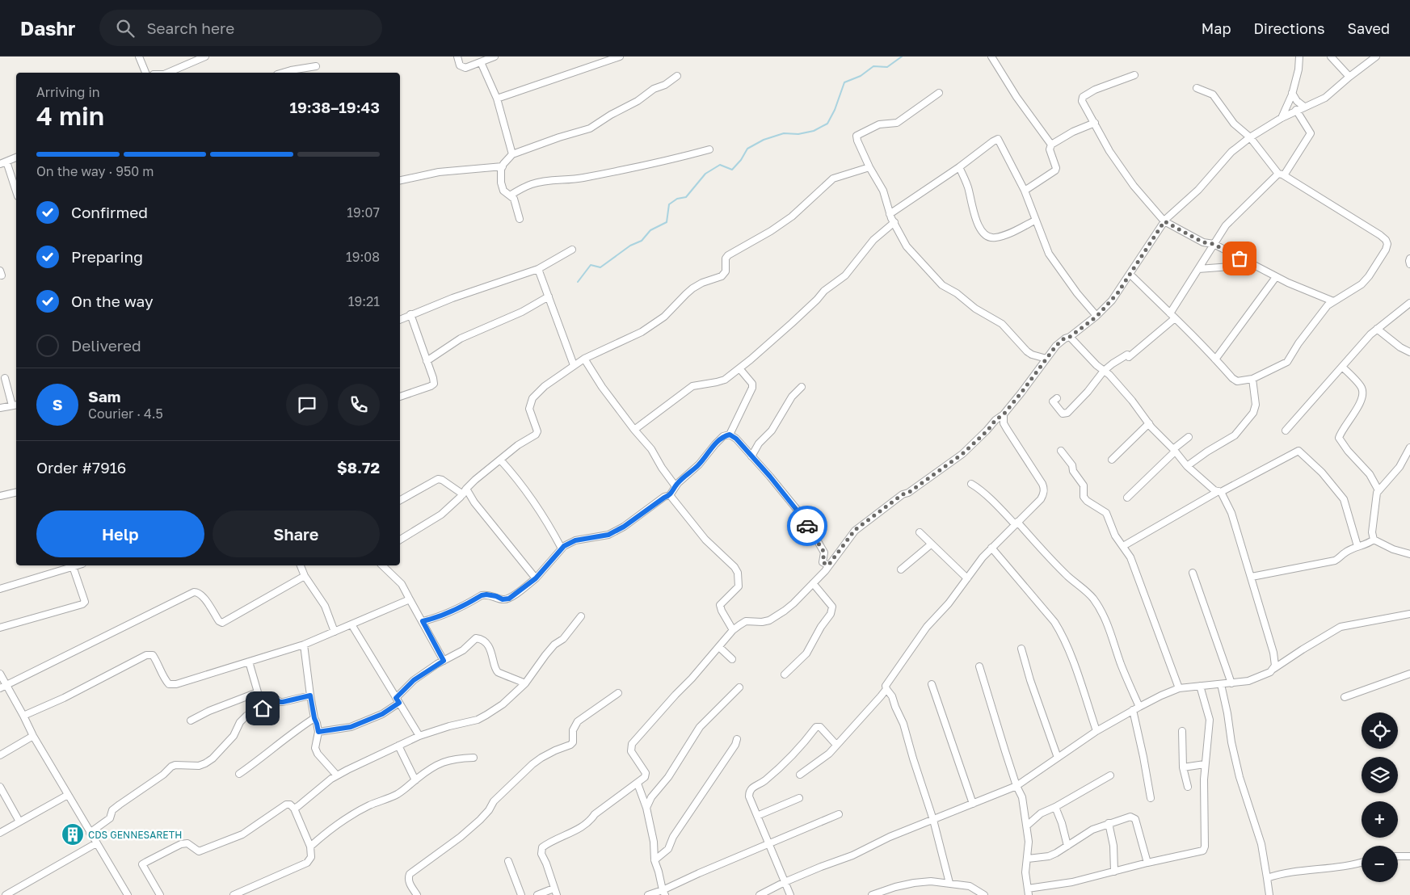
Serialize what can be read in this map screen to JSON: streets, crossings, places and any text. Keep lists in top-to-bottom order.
{
  "places": {
    "building": ["CDS GENNESARETH"]
  },
  "page": {
    "header": "Dashr",
    "search": "Search here",
    "nav": ["Map", "Directions", "Saved"],
    "heading": ["4 min", "Arriving in", "19:38–19:43"],
    "panel": [
      "Sam",
      "Courier · 4.5",
      "Order #7916",
      "$8.72"
    ],
    "bar": "On the way · 950 m",
    "list": [
      ["Confirmed", "19:07"],
      ["Preparing", "19:08"],
      ["On the way", "19:21"],
      "Delivered"
    ],
    "round": "S",
    "buttons": ["Help", "Share"],
    "map_buttons": ["+", "−"]
  }
}
